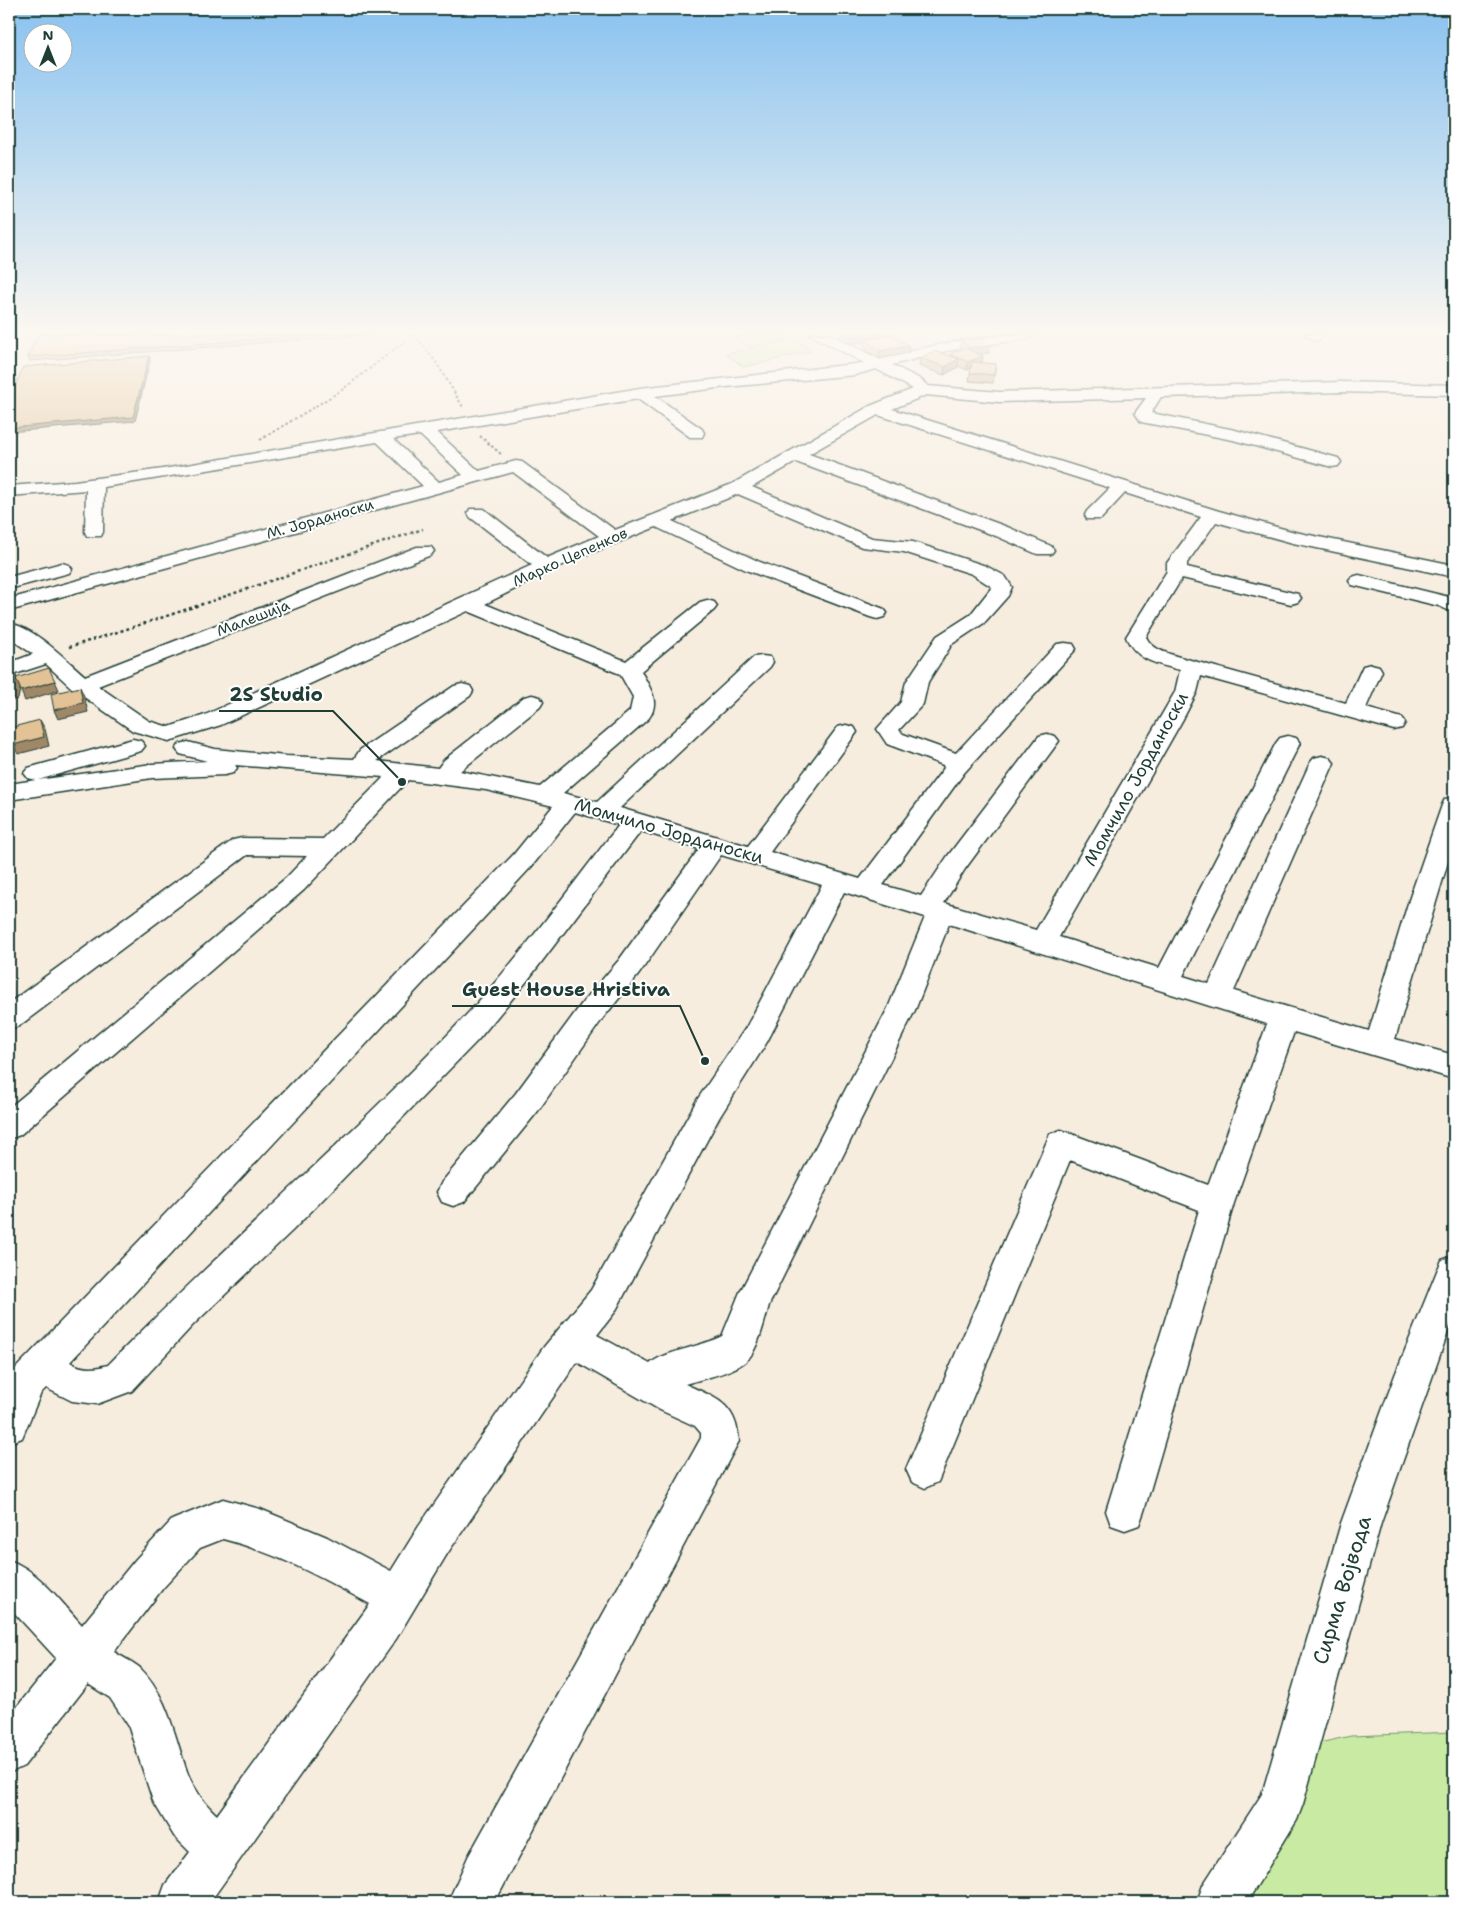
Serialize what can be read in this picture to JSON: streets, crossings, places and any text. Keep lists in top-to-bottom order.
{
  "streets": {
    "street": [
      "М. Јорданоски",
      "Марко Цепенков",
      "Малешија",
      "Момчило Јорданоски",
      "Сирма Војвода"
    ]
  },
  "places": ["2S Studio", "Guest House Hristiva"],
  "north": "top"
}
